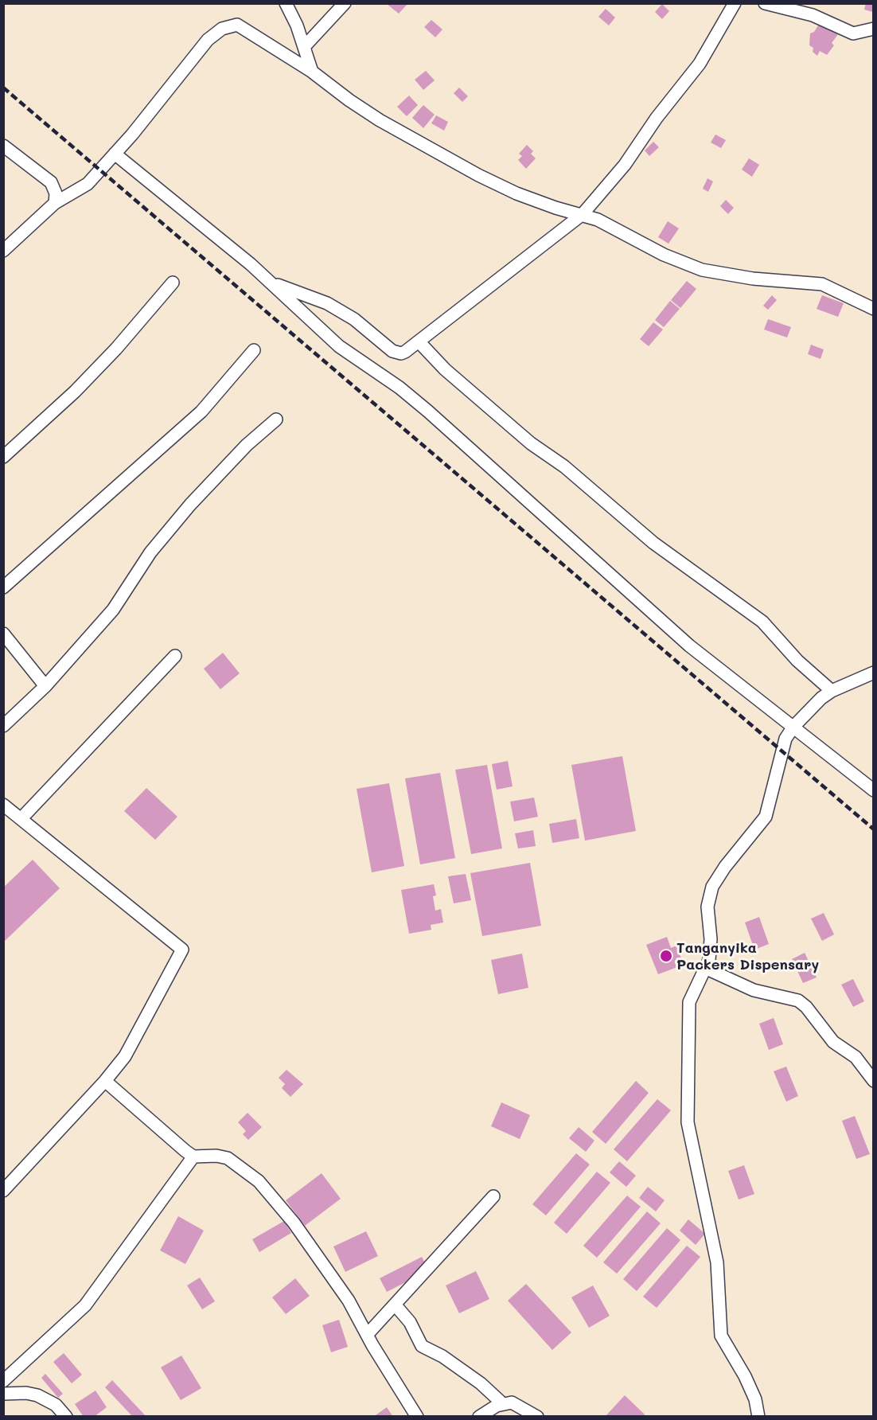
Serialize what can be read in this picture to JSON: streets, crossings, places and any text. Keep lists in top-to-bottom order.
{
  "places": ["Tanganyika Packers Dispensary"]
}
